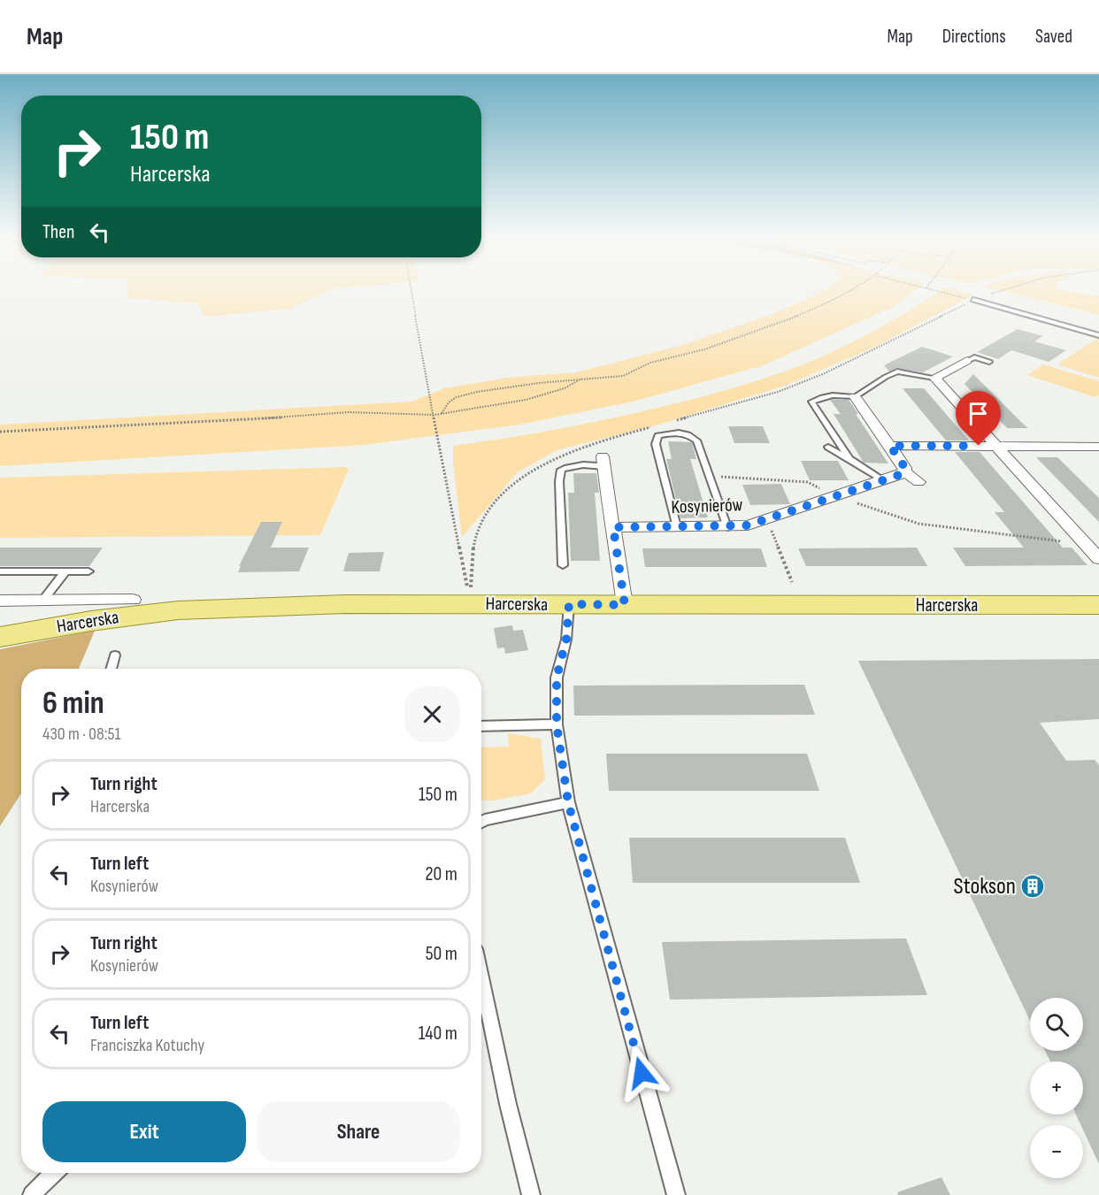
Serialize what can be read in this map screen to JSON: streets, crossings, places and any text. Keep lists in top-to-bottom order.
{
  "streets": {
    "main road": ["Harcerska"],
    "street": ["Kosynierów"]
  },
  "places": {
    "building": ["Stokson"]
  },
  "page": {
    "header": "Map",
    "nav": ["Map", "Directions", "Saved"],
    "turn": ["150 m", "Harcerska"],
    "then": "Then",
    "heading": ["6 min", "430 m · 08:51"],
    "list": [
      {
        "name": "Turn right",
        "note": "Harcerska",
        "value": "150 m"
      },
      {
        "name": "Turn left",
        "note": "Kosynierów",
        "value": "20 m"
      },
      {
        "name": "Turn right",
        "note": "Kosynierów",
        "value": "50 m"
      },
      {
        "name": "Turn left",
        "note": "Franciszka Kotuchy",
        "value": "140 m"
      }
    ],
    "map_buttons": ["+", "−"],
    "buttons": ["Exit", "Share"]
  }
}
